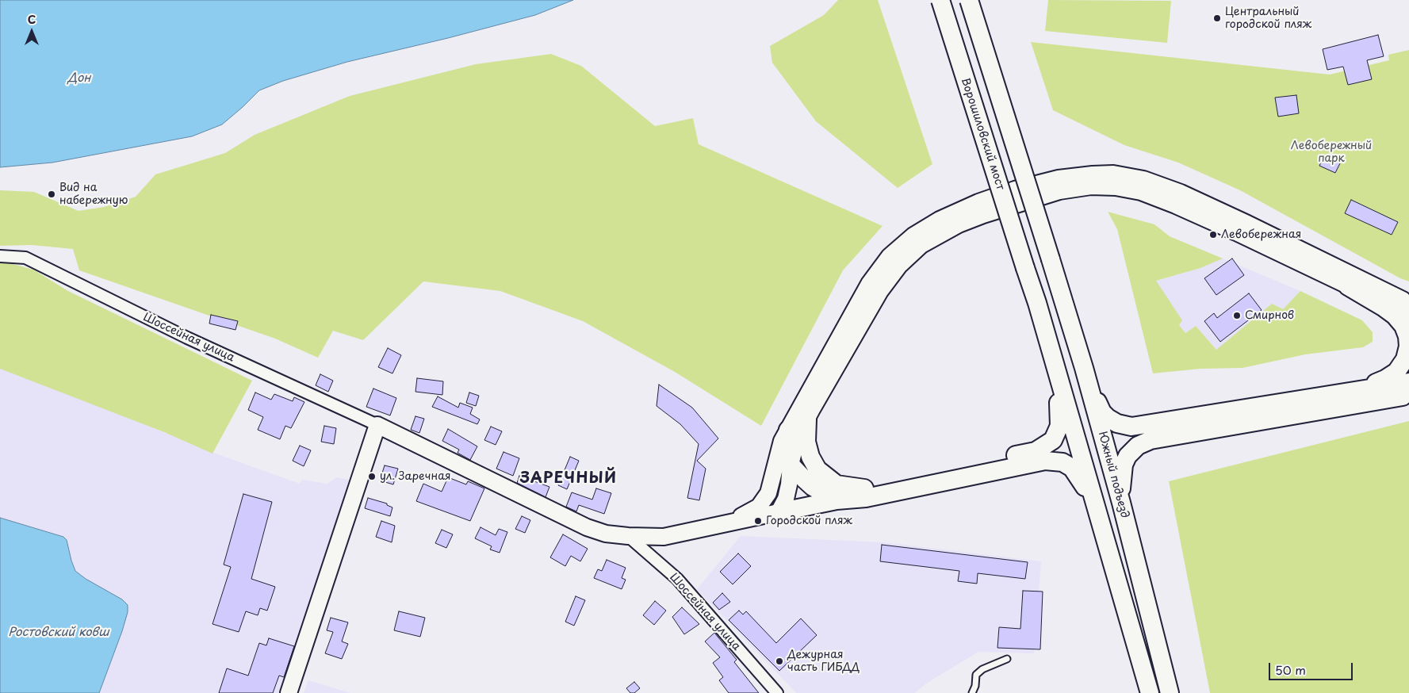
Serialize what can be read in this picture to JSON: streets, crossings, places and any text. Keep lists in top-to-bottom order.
{
  "streets": {
    "main road": ["Ворошиловский мост", "Шоссейная улица", "Южный подъезд"]
  },
  "districts": ["ЗАРЕЧНЫЙ"],
  "water": ["Дон", "Ростовский ковш"],
  "parks": ["Левобережный парк"],
  "places": [
    "Центральный городской пляж",
    "Вид на набережную",
    "Левобережная",
    "Смирнов",
    "ул. Заречная",
    "Городской пляж",
    "Дежурная часть ГИБДД"
  ],
  "scale_bar": "50 m",
  "north": "top"
}
